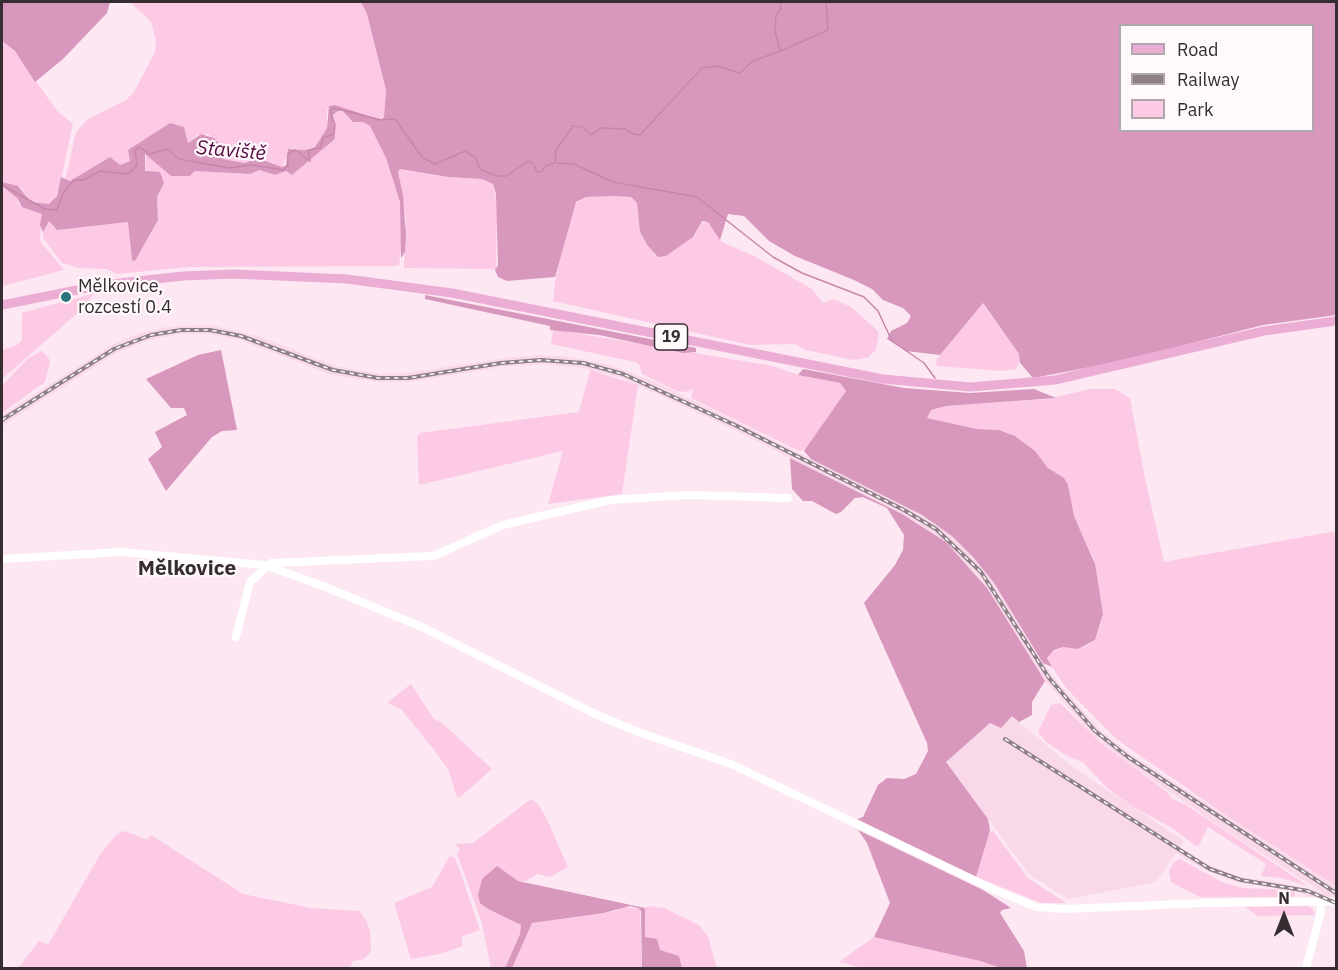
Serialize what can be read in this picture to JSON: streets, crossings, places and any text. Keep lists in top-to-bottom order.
{
  "streets": {
    "main road": ["19"]
  },
  "districts": ["Mělkovice"],
  "water": ["Staviště"],
  "places": ["Mělkovice, rozcestí 0.4"],
  "legend": ["Road", "Railway", "Park"],
  "north": "top"
}
